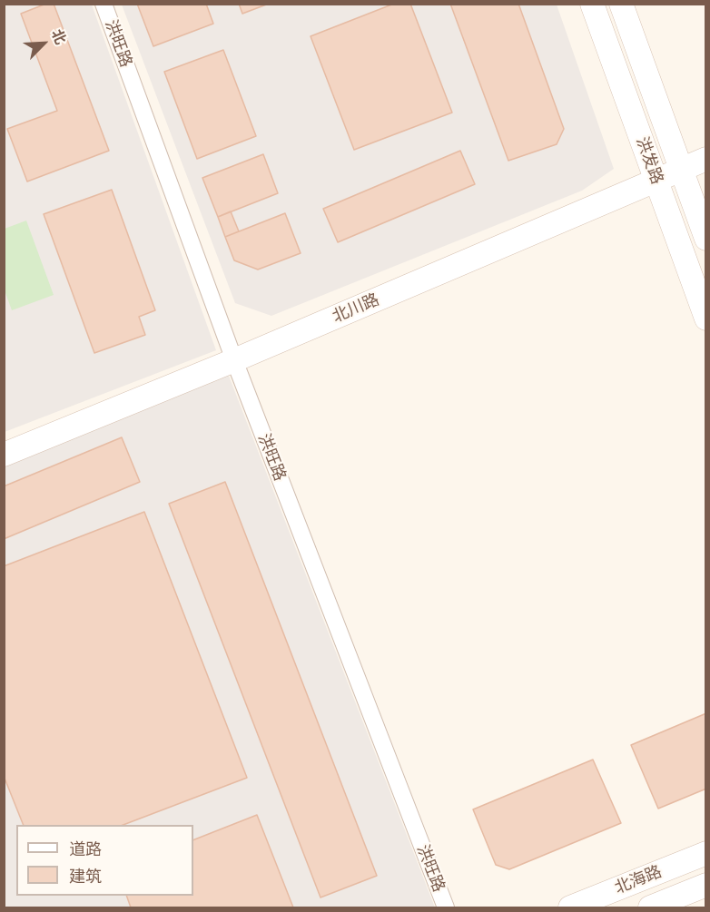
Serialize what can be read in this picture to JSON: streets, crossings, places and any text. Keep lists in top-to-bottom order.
{
  "streets": {
    "street": [
      "洪旺路",
      "洪发路",
      "北川路",
      "北海路"
    ]
  },
  "crossings": [
    ["洪旺路", "北川路"],
    ["洪发路", "北川路"]
  ],
  "legend": ["道路", "建筑"],
  "north": "top right"
}
